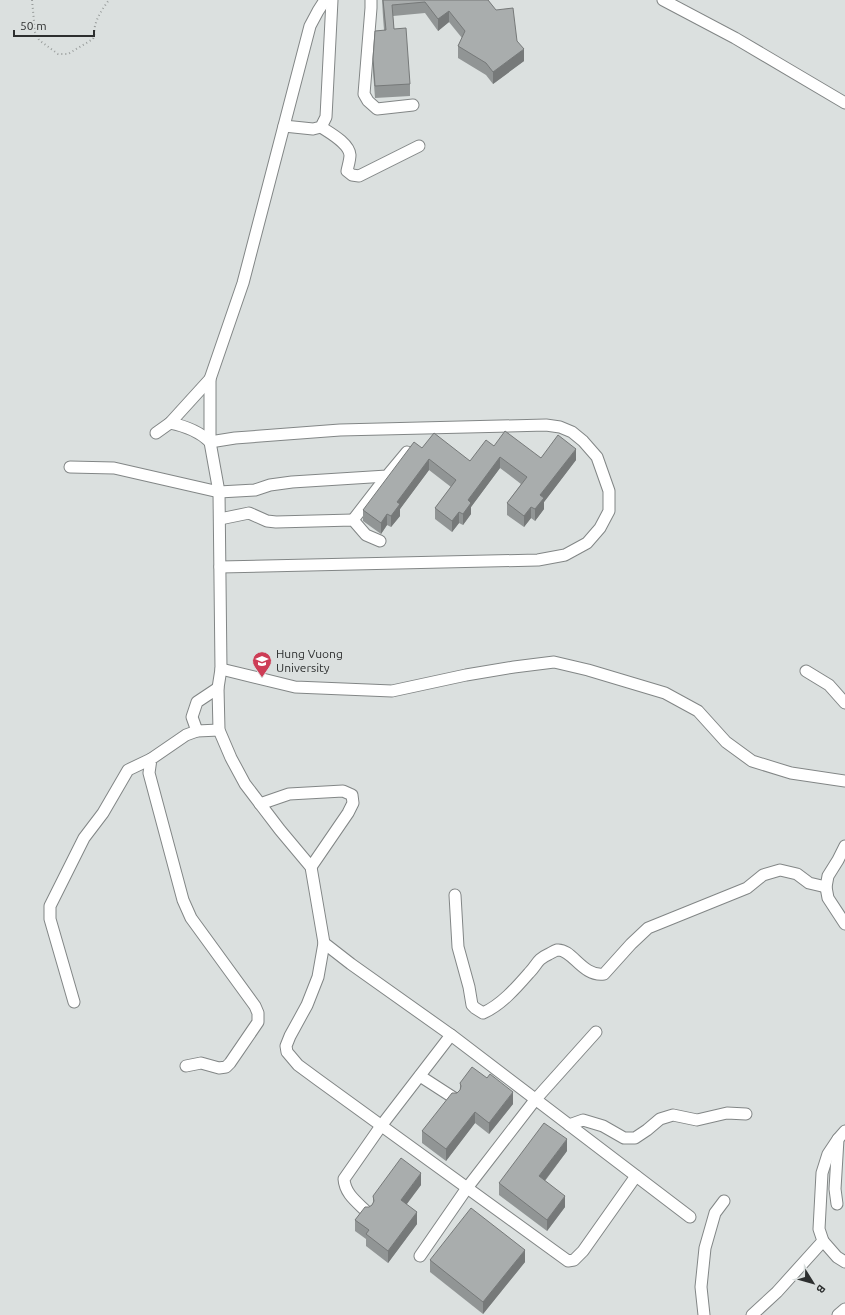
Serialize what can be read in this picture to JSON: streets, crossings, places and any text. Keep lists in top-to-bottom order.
{
  "places": {
    "school or university": ["Hung Vuong University"]
  },
  "scale_bar": "50 m",
  "north": "bottom right"
}
